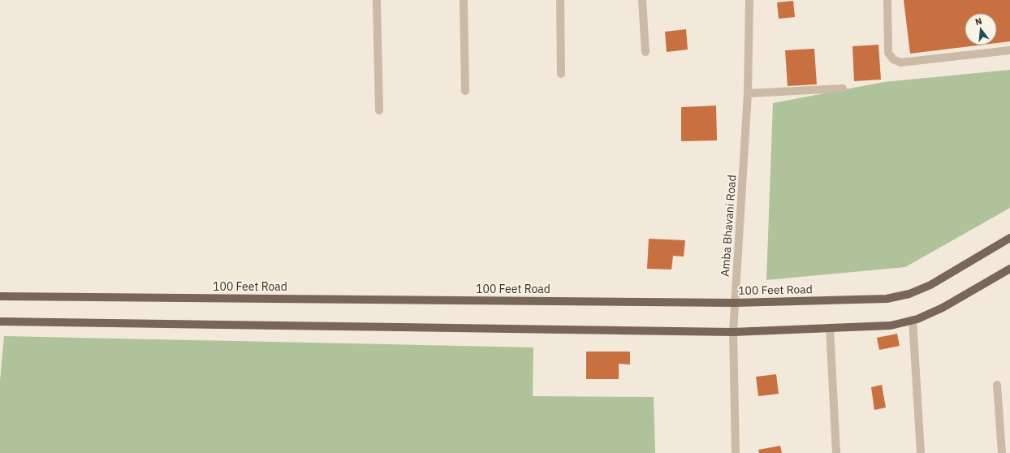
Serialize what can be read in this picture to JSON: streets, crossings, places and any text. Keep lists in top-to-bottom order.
{
  "streets": {
    "main road": ["100 Feet Road"],
    "street": ["Amba Bhavani Road"]
  },
  "crossings": [
    ["Amba Bhavani Road", "100 Feet Road"]
  ],
  "north": "top"
}
